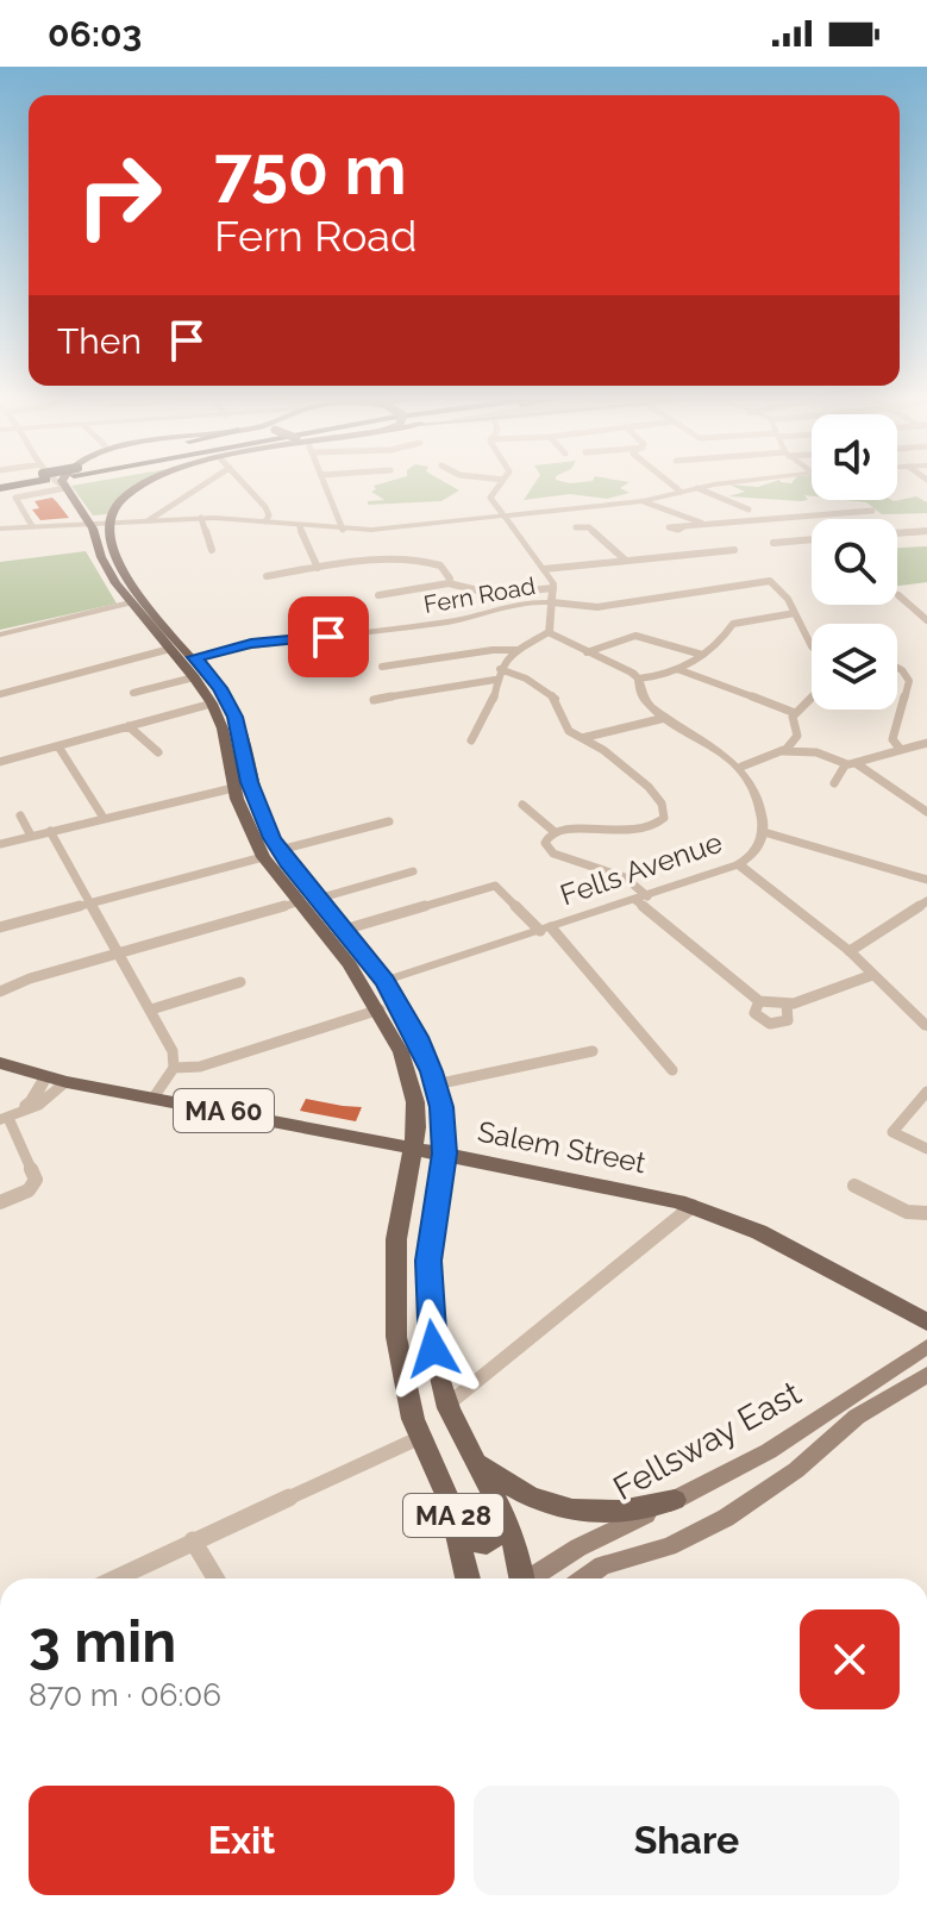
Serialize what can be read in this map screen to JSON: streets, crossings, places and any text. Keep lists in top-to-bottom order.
{
  "streets": {
    "main road": [
      "MA 60",
      "Salem Street",
      "Fellsway East",
      "MA 28"
    ],
    "street": ["Fern Road", "Fells Avenue"]
  },
  "crossings": [
    ["Fern Road", "MA 28"],
    ["Fells Avenue", "MA 28"],
    ["MA 60", "Salem Street"],
    ["Salem Street", "MA 28"]
  ],
  "page": {
    "status": "06:03",
    "turn": ["750 m", "Fern Road"],
    "then": "Then",
    "heading": ["3 min", "870 m · 06:06"],
    "buttons": ["Exit", "Share"]
  }
}
